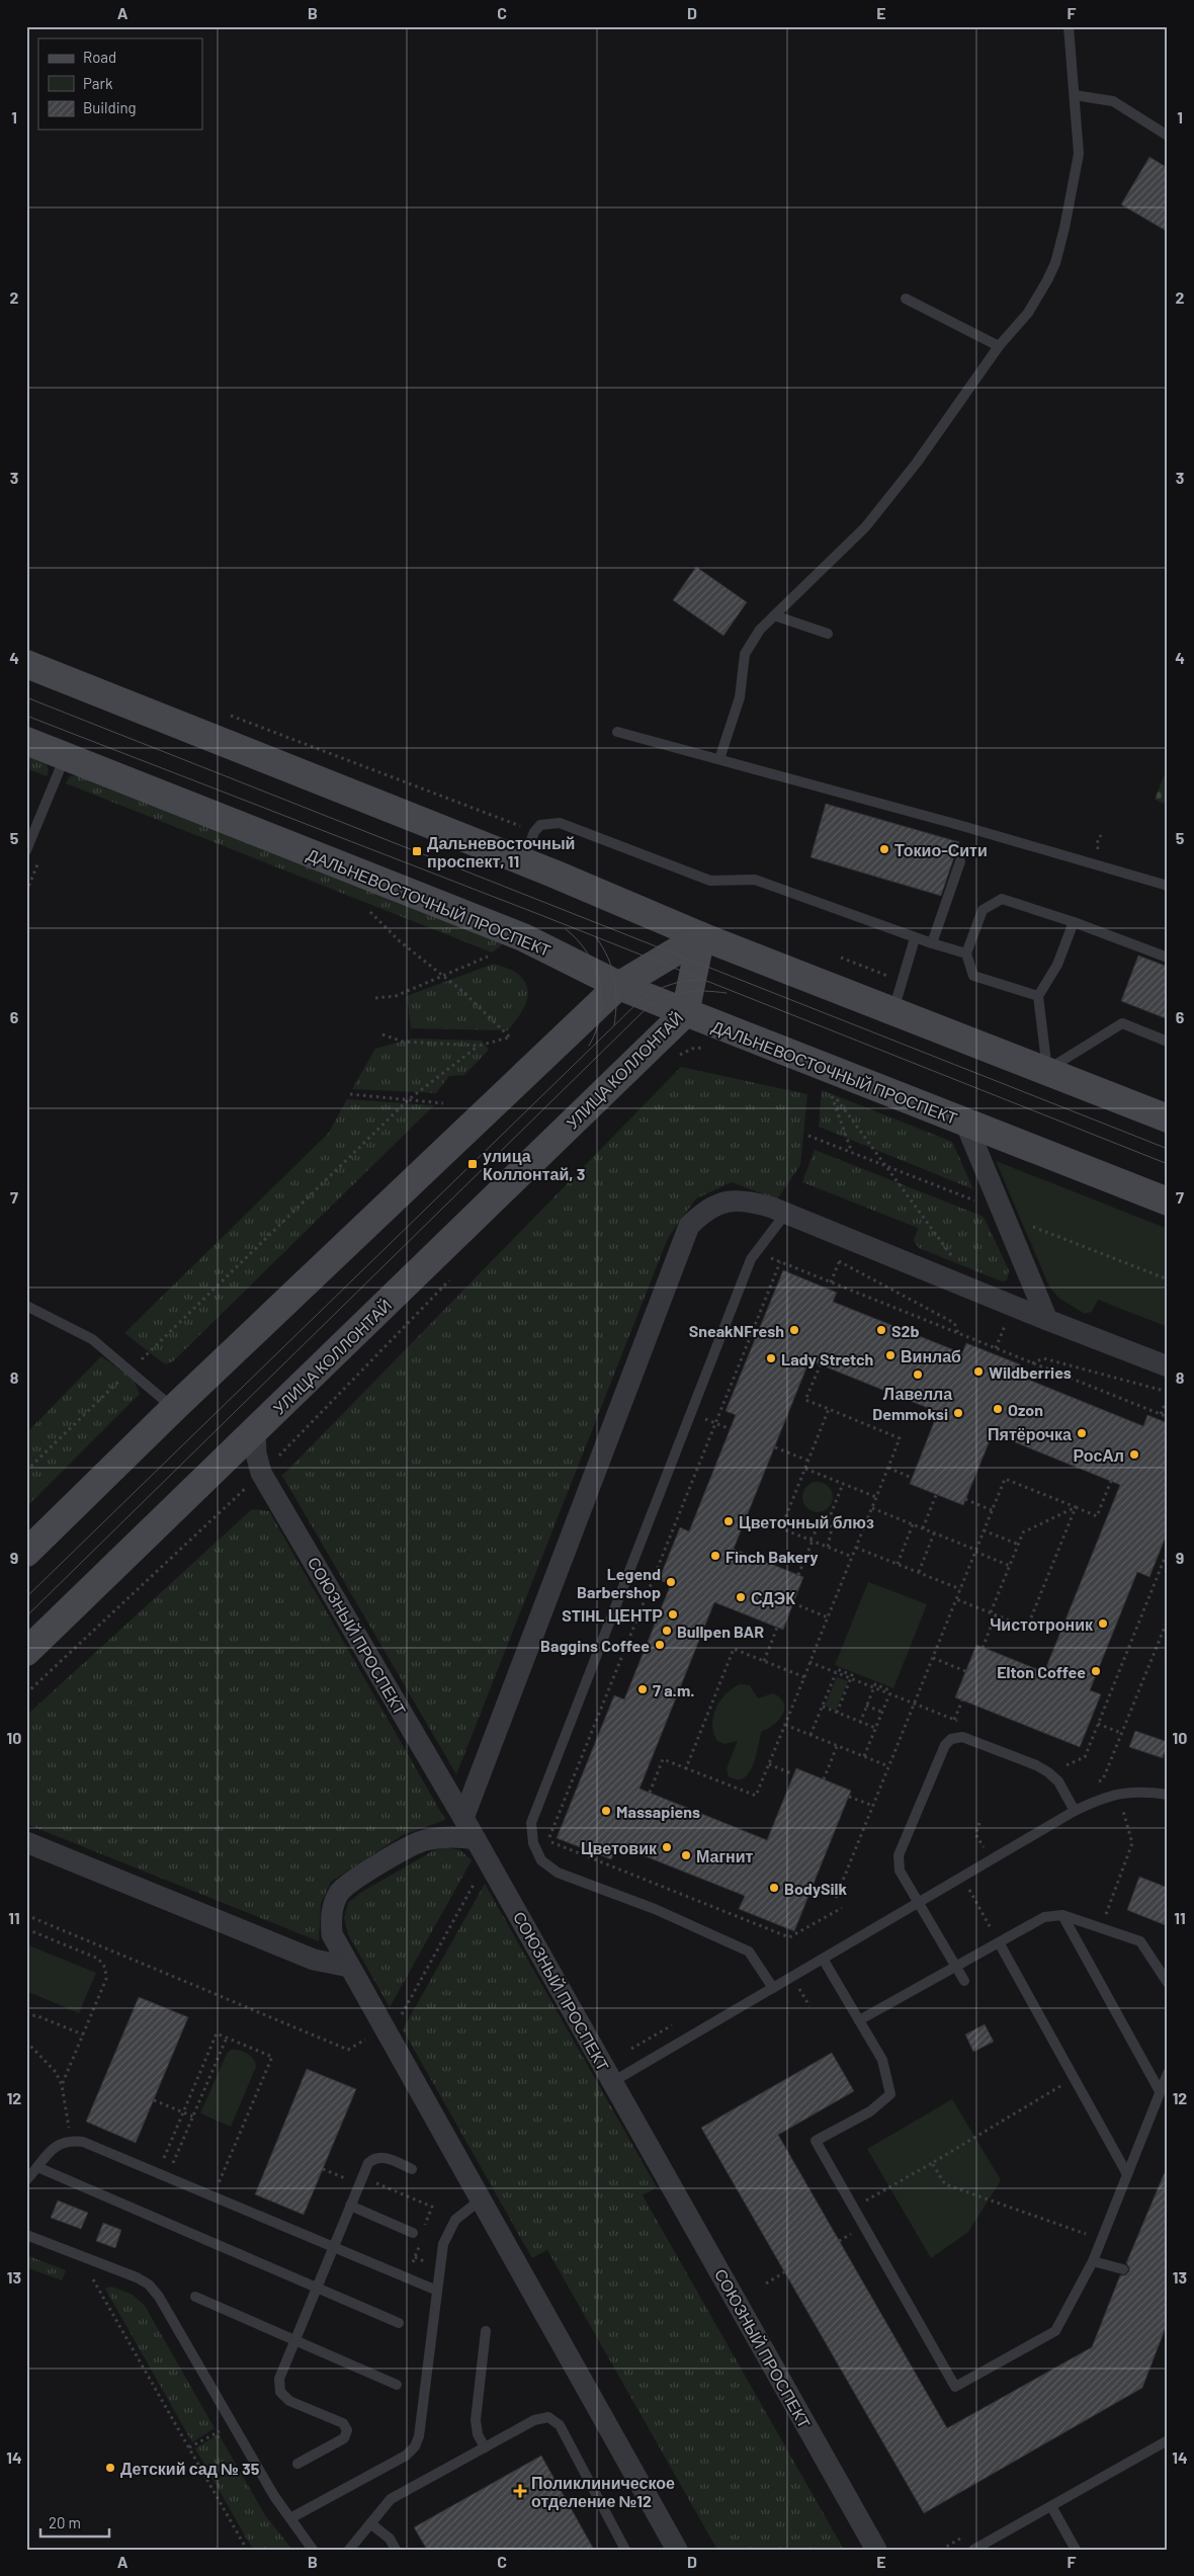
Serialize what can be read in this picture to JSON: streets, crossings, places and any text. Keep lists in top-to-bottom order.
{
  "streets": {
    "main road": ["ДАЛЬНЕВОСТОЧНЫЙ ПРОСПЕКТ", "УЛИЦА КОЛЛОНТАЙ"],
    "street": ["СОЮЗНЫЙ ПРОСПЕКТ"]
  },
  "crossings": [
    ["ДАЛЬНЕВОСТОЧНЫЙ ПРОСПЕКТ", "УЛИЦА КОЛЛОНТАЙ"],
    ["УЛИЦА КОЛЛОНТАЙ", "СОЮЗНЫЙ ПРОСПЕКТ"]
  ],
  "places": {
    "other": [
      "Токио-Сити",
      "SneakNFresh",
      "S2b",
      "Винлаб",
      "Lady Stretch",
      "Wildberries",
      "Лавелла",
      "Ozon",
      "Demmoksi",
      "Пятёрочка",
      "РосАл",
      "Цветочный блюз",
      "Finch Bakery",
      "Legend Barbershop",
      "СДЭК",
      "STIHL ЦЕНТР",
      "Чистотроник",
      "Bullpen BAR",
      "Baggins Coffee",
      "Elton Coffee",
      "7 a.m.",
      "Massapiens",
      "Цветовик",
      "Магнит",
      "BodySilk",
      "Детский сад № 35"
    ],
    "transit": ["Дальневосточный проспект, 11", "улица Коллонтай, 3"],
    "health": ["Поликлиническое отделение №12"]
  },
  "legend": ["Road", "Park", "Building"],
  "scale_bar": "20 m",
  "grid": {
    "columns": [
      "A",
      "B",
      "C",
      "D",
      "E",
      "F"
    ],
    "rows": [
      "1",
      "2",
      "3",
      "4",
      "5",
      "6",
      "7",
      "8",
      "9",
      "10",
      "11",
      "12",
      "13",
      "14"
    ]
  }
}
